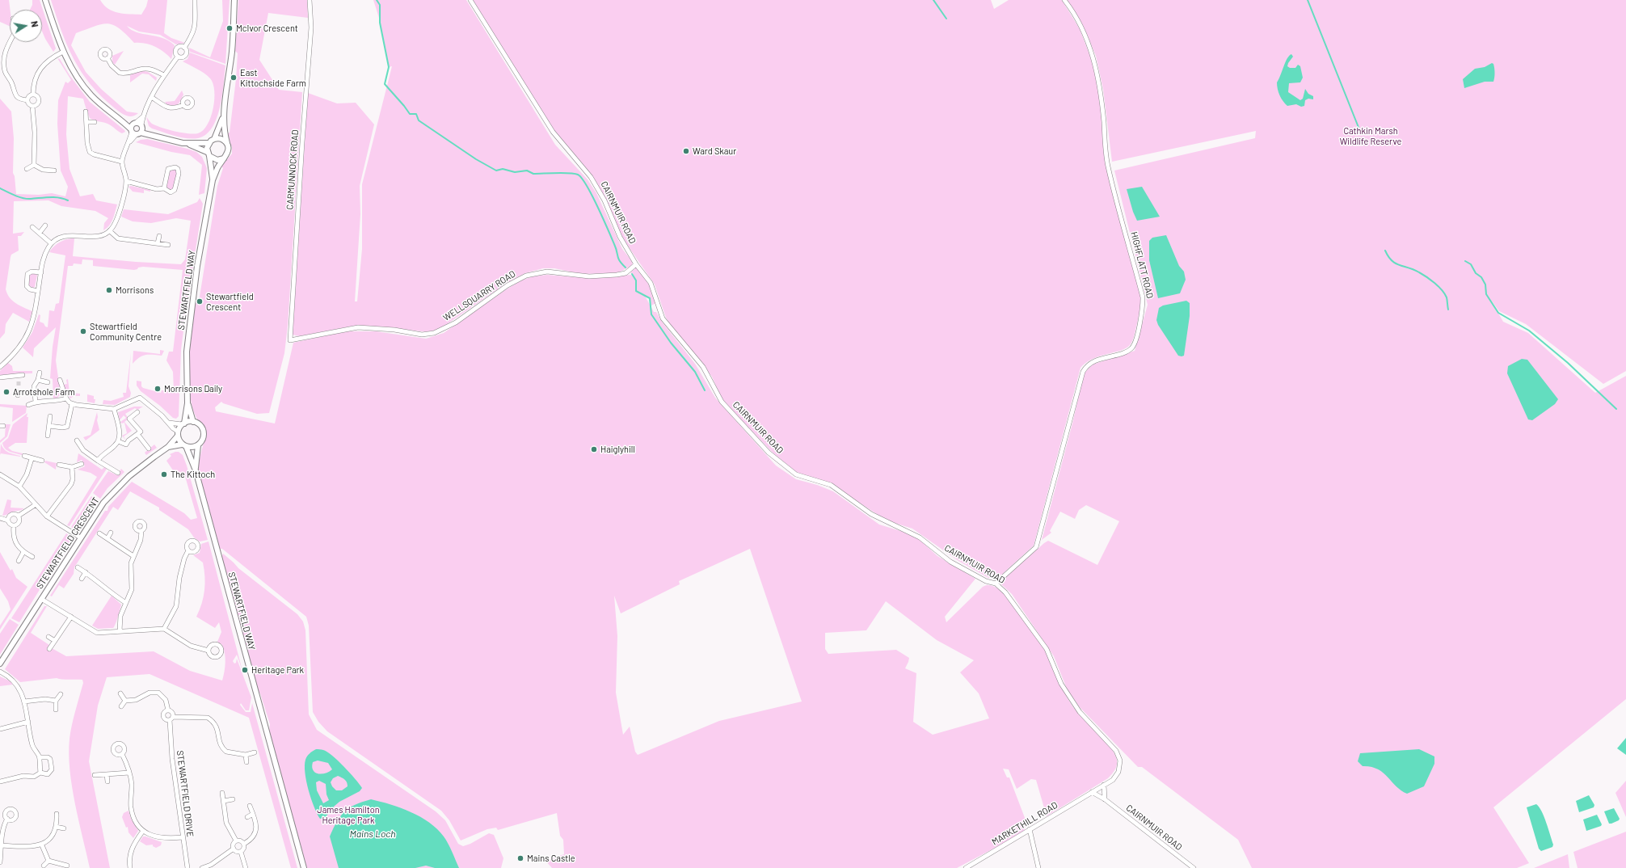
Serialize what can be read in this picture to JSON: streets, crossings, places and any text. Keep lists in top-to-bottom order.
{
  "streets": {
    "street": [
      "CARMUNNOCK ROAD",
      "CAIRNMUIR ROAD",
      "HIGHFLATT ROAD",
      "STEWARTFIELD WAY",
      "WELLSQUARRY ROAD",
      "STEWARTFIELD CRESCENT",
      "STEWARTFIELD DRIVE",
      "MARKETHILL ROAD"
    ]
  },
  "crossings": [
    ["CARMUNNOCK ROAD", "WELLSQUARRY ROAD"],
    ["CAIRNMUIR ROAD", "HIGHFLATT ROAD"],
    ["CAIRNMUIR ROAD", "WELLSQUARRY ROAD"],
    ["CAIRNMUIR ROAD", "MARKETHILL ROAD"],
    ["STEWARTFIELD WAY", "STEWARTFIELD CRESCENT"]
  ],
  "water": ["Mains Loch"],
  "parks": ["Cathkin Marsh Wildlife Reserve", "James Hamilton Heritage Park"],
  "places": [
    "McIvor Crescent",
    "East Kittochside Farm",
    "Ward Skaur",
    "Morrisons",
    "Stewartfield Crescent",
    "Stewartfield Community Centre",
    "Morrisons Daily",
    "Arrotshole Farm",
    "Haiglyhill",
    "The Kittoch",
    "Heritage Park",
    "Mains Castle"
  ],
  "north": "right"
}
